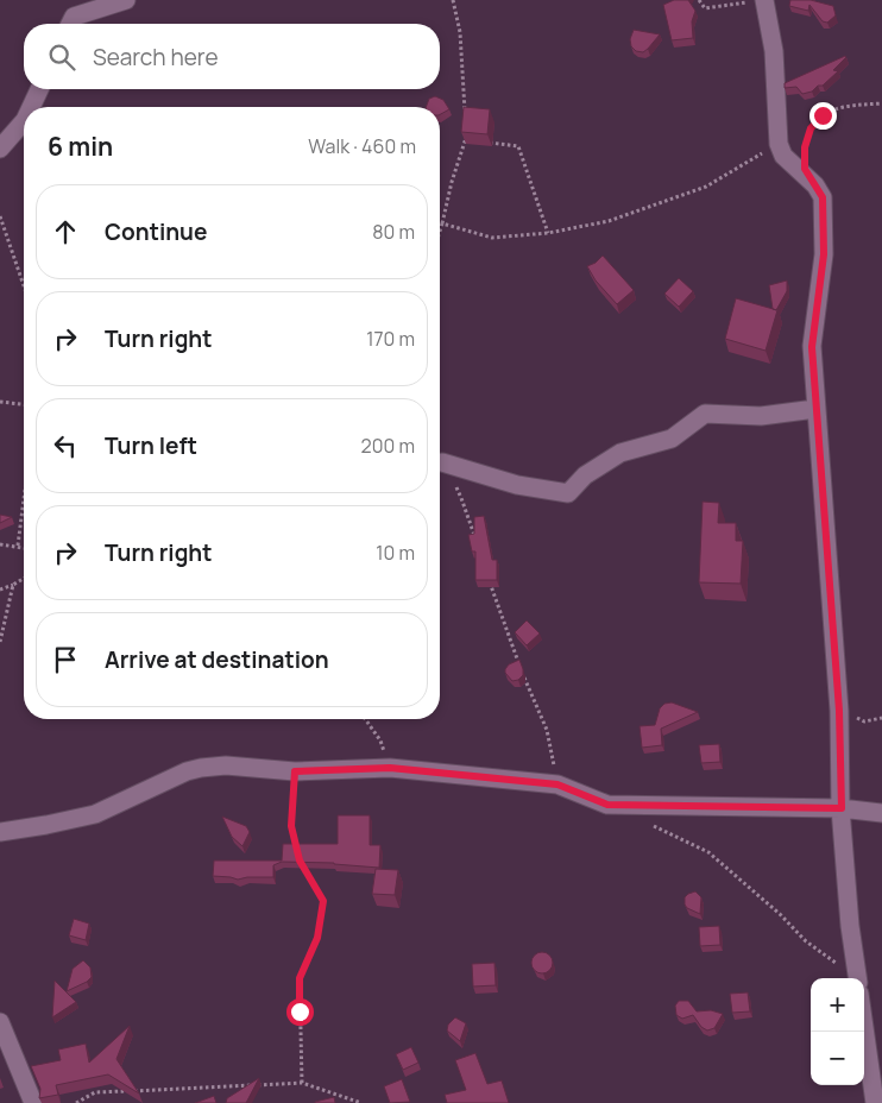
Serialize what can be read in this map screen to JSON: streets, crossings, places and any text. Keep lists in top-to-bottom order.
{
  "page": {
    "search": "Search here",
    "heading": ["6 min", "Walk · 460 m"],
    "list": [
      ["Continue", "80 m"],
      ["Turn right", "170 m"],
      ["Turn left", "200 m"],
      ["Turn right", "10 m"],
      "Arrive at destination"
    ],
    "map_buttons": ["+", "−"]
  }
}
